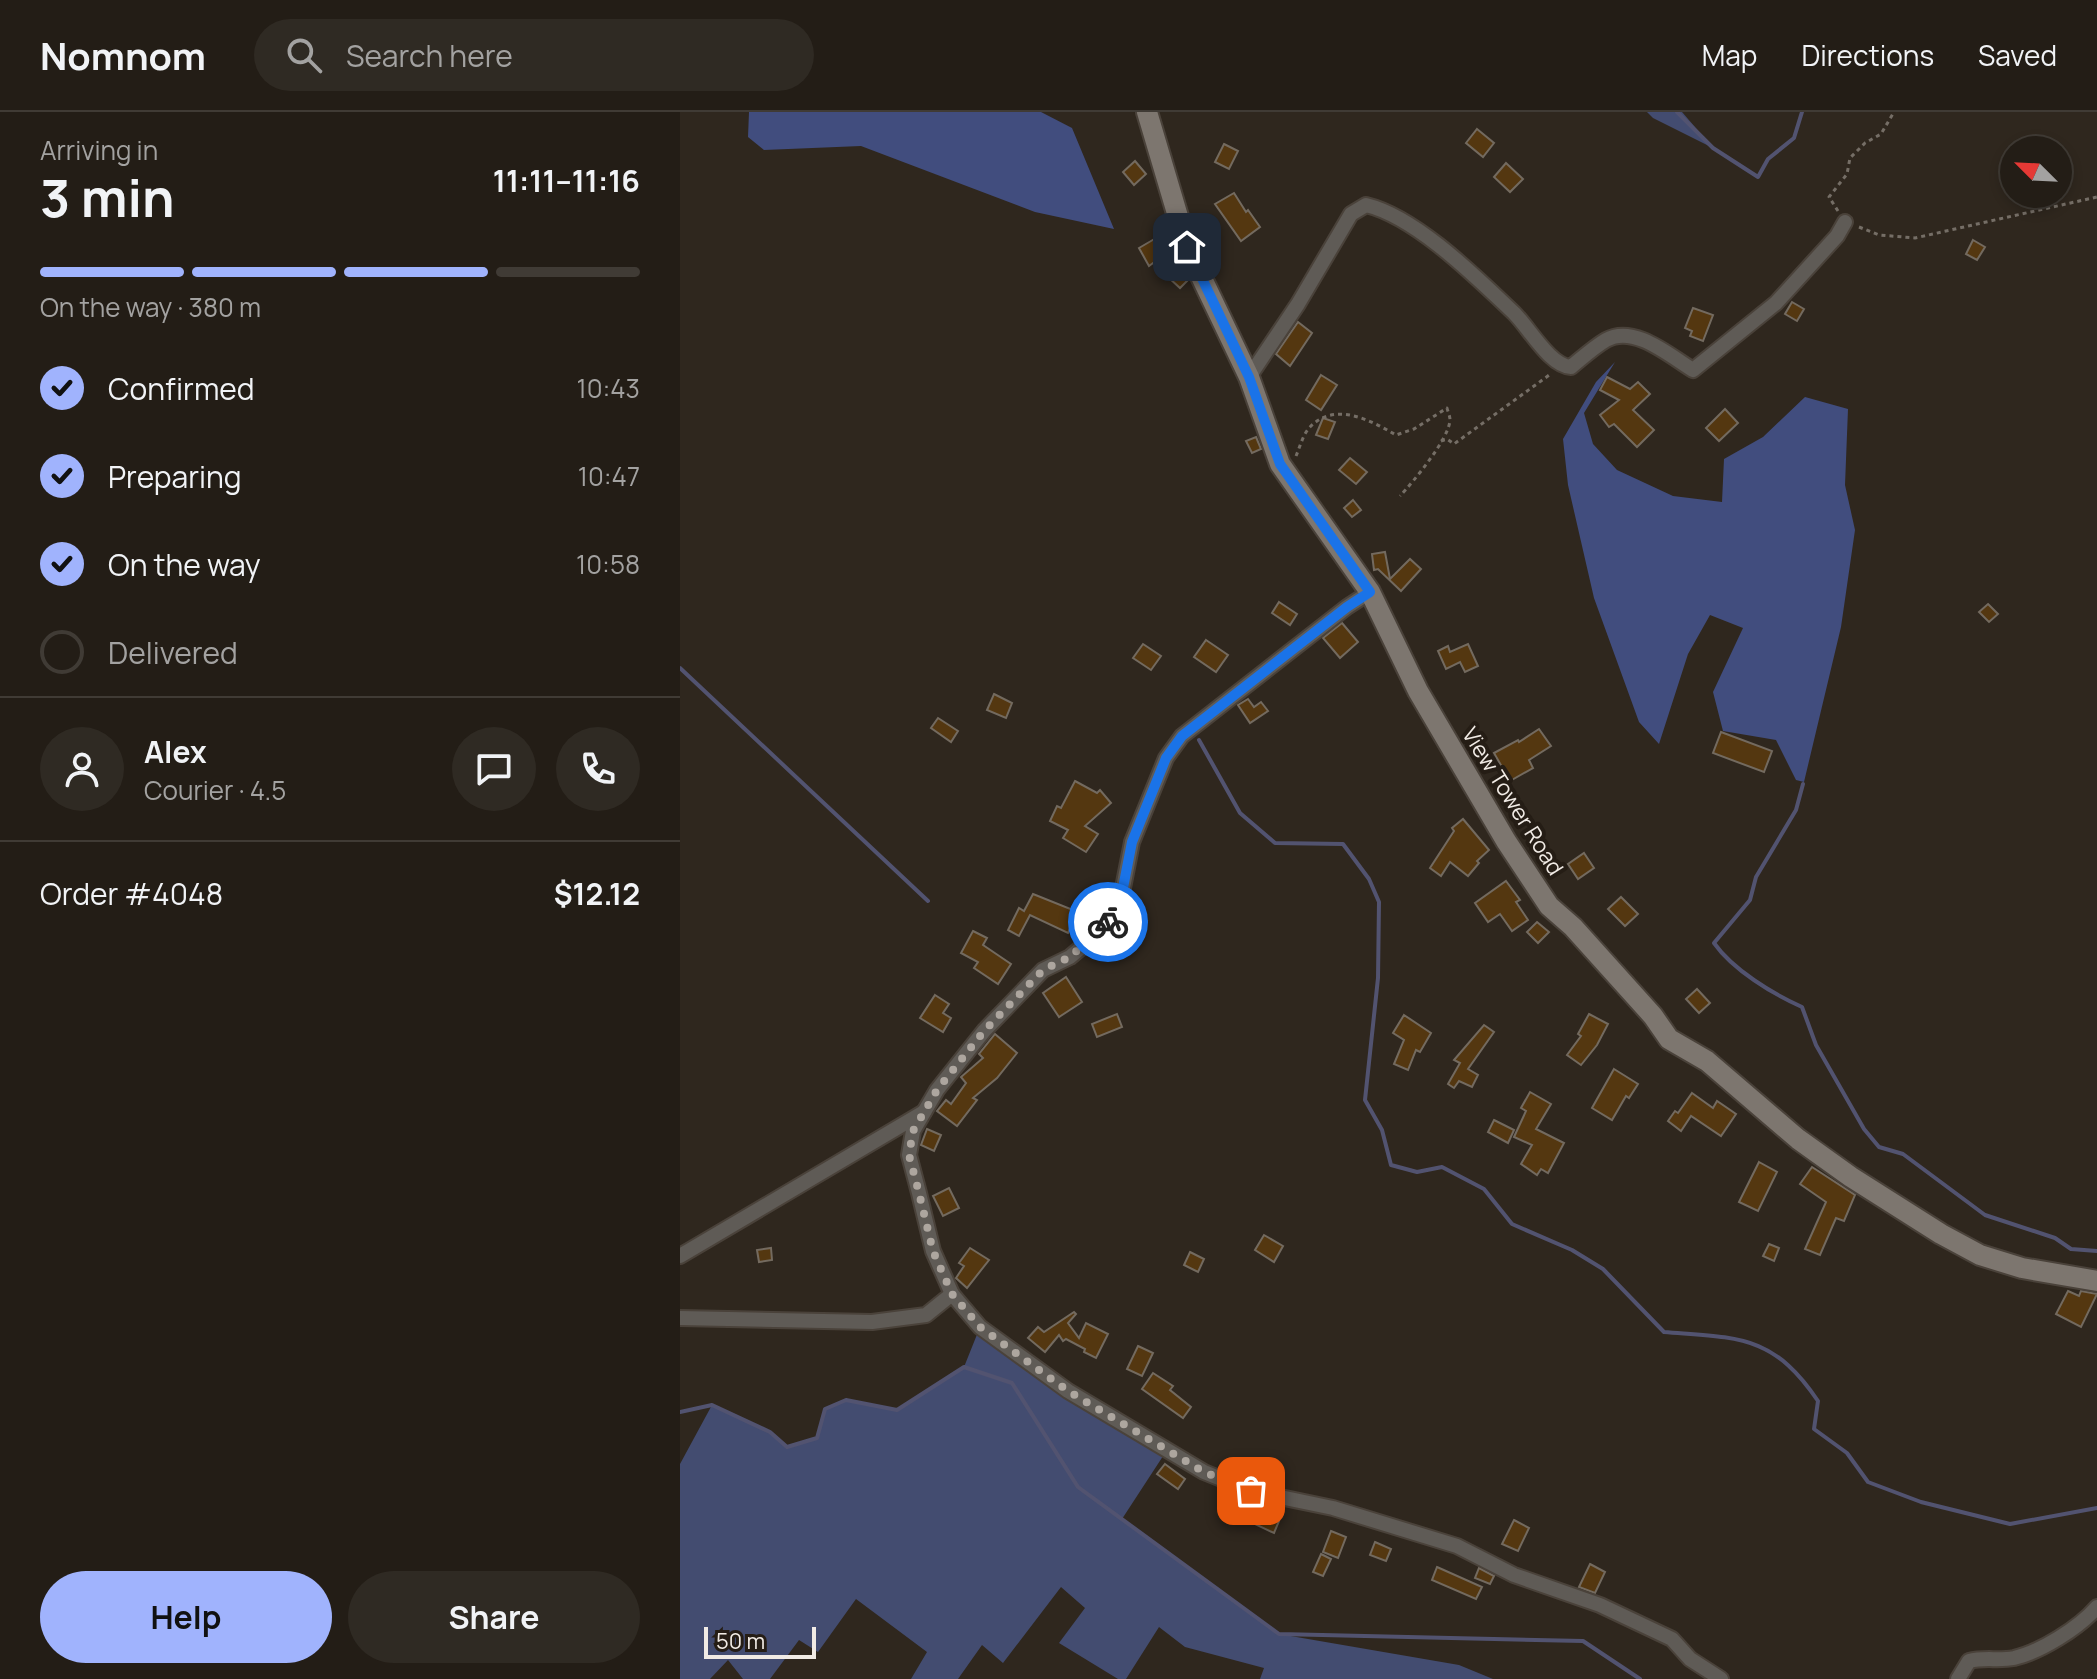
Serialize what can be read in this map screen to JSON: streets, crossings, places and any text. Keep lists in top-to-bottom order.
{
  "streets": {
    "street": ["View Tower Road"]
  },
  "scale_bar": "50 m",
  "north": "top left",
  "page": {
    "header": "Nomnom",
    "search": "Search here",
    "nav": ["Map", "Directions", "Saved"],
    "heading": ["3 min", "Arriving in", "11:11–11:16"],
    "panel": [
      "Alex",
      "Courier · 4.5",
      "Order #4048",
      "$12.12"
    ],
    "bar": "On the way · 380 m",
    "list": [
      ["Confirmed", "10:43"],
      ["Preparing", "10:47"],
      ["On the way", "10:58"],
      "Delivered"
    ],
    "buttons": ["Help", "Share"],
    "scale": "50 m"
  }
}
